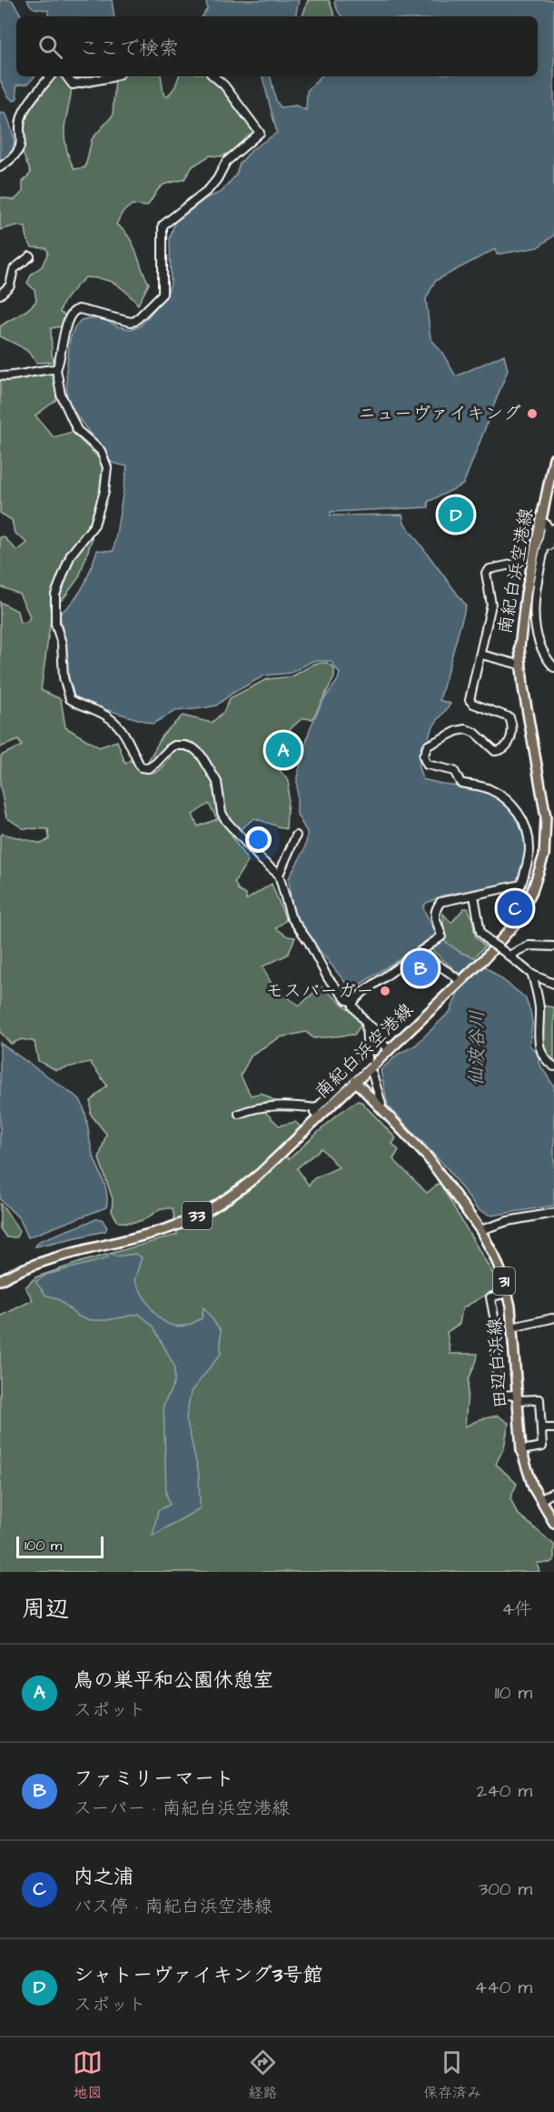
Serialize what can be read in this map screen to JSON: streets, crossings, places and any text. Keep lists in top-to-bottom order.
{
  "streets": {
    "main road": [
      "南紀白浜空港線",
      "33",
      "31",
      "田辺白浜線"
    ]
  },
  "crossings": [
    ["南紀白浜空港線", "田辺白浜線"]
  ],
  "water": ["仙波谷川"],
  "places": ["ニューヴァイキング", "モスバーガー"],
  "scale_bar": "100 m",
  "page": {
    "search": "ここで検索",
    "pins": [
      "D",
      "A",
      "C",
      "B"
    ],
    "scale": "100 m",
    "heading": ["周辺", "4件"],
    "list": [
      {
        "mark": "A",
        "name": "鳥の巣平和公園休憩室",
        "note": "スポット",
        "value": "110 m"
      },
      {
        "mark": "B",
        "name": "ファミリーマート",
        "note": "スーパー · 南紀白浜空港線",
        "value": "240 m"
      },
      {
        "mark": "C",
        "name": "内之浦",
        "note": "バス停 · 南紀白浜空港線",
        "value": "300 m"
      },
      {
        "mark": "D",
        "name": "シャトーヴァイキング3号館",
        "note": "スポット",
        "value": "440 m"
      }
    ],
    "nav": ["地図", "経路", "保存済み"]
  }
}
